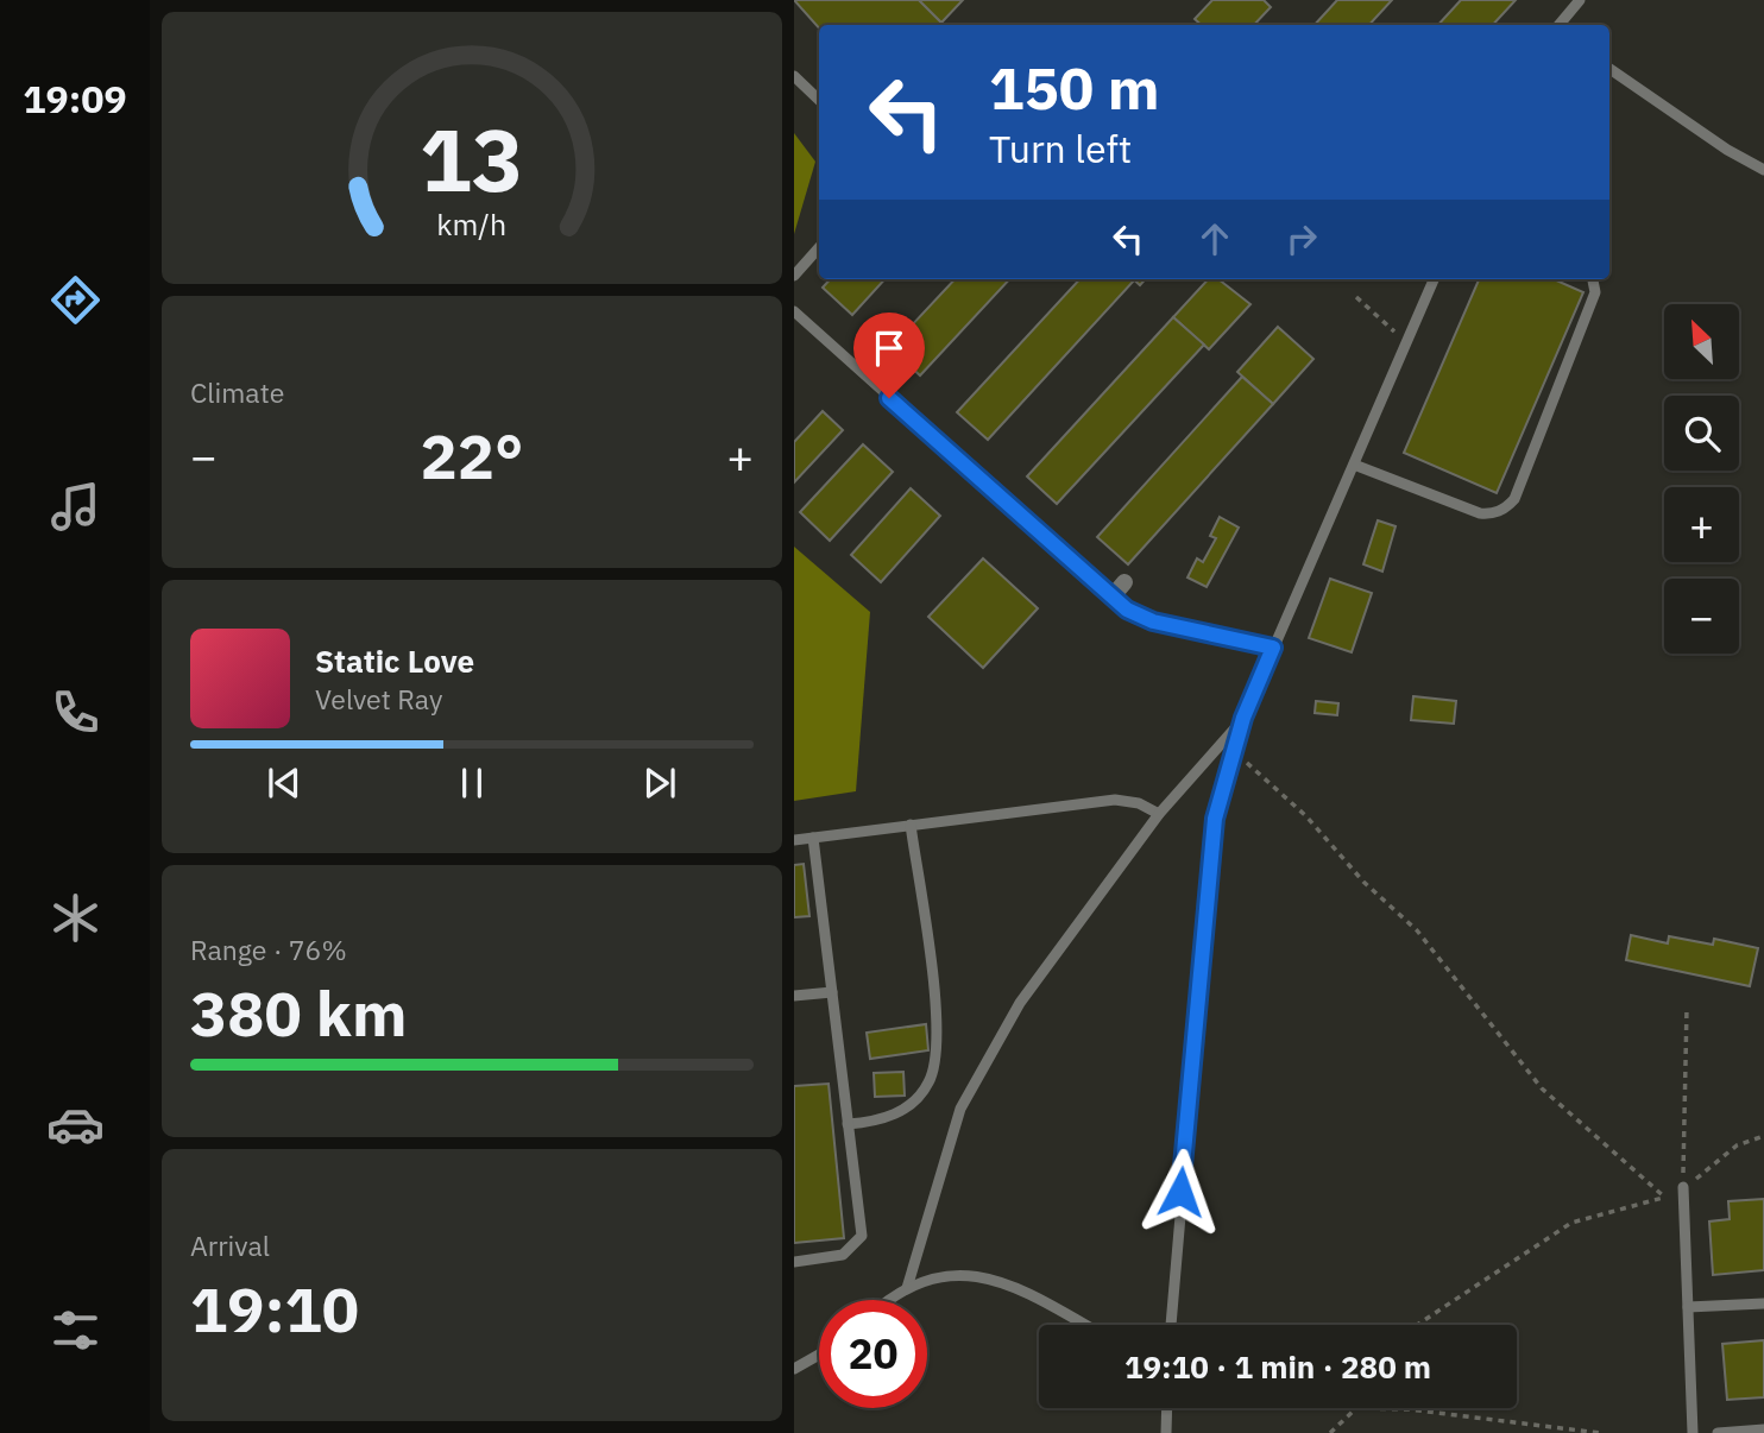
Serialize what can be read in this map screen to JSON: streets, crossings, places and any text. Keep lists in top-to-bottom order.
{
  "north": "top left",
  "page": {
    "tabs": "19:09",
    "turn": ["150 m", "Turn left"],
    "tile": [
      "Climate",
      ["Range · 76%", "380 km"],
      ["Arrival", "19:10"]
    ],
    "map_buttons": ["+", "−"],
    "heat": ["−", "22°", "+"],
    "song": ["Static Love", "Velvet Ray"],
    "limit": "20",
    "trip": "19:10 · 1 min · 280 m",
    "gauge": ["13", "km/h"]
  }
}
